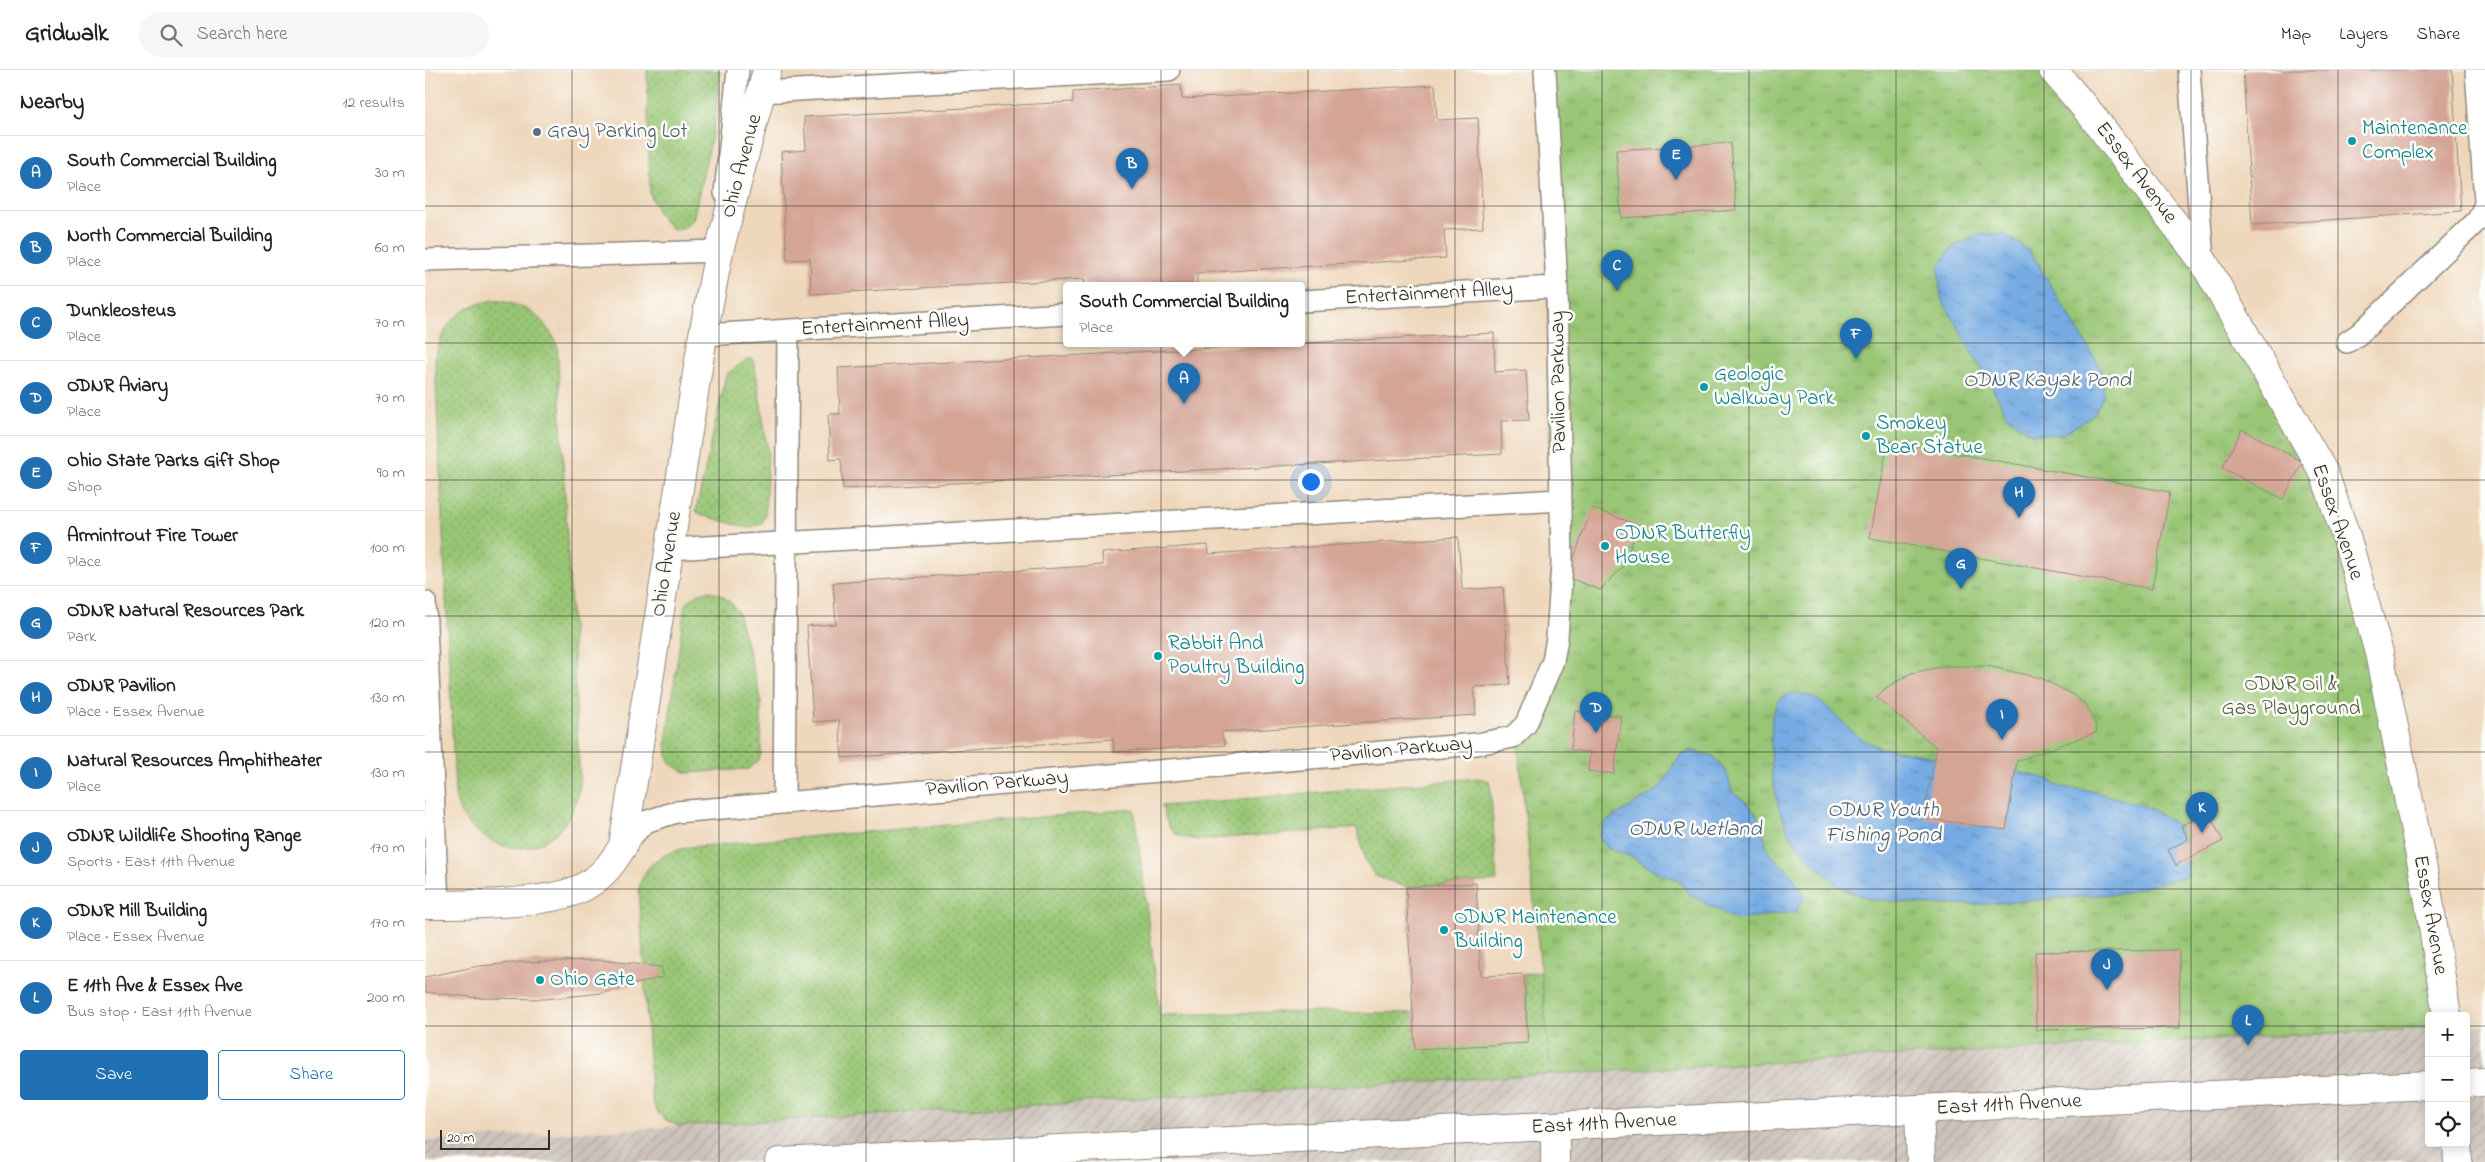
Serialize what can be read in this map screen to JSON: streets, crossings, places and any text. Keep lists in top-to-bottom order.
{
  "streets": {
    "street": ["Ohio Avenue", "Essex Avenue", "East 11th Avenue"],
    "lane": ["Entertainment Alley", "Pavilion Parkway"]
  },
  "crossings": [
    ["Ohio Avenue", "Entertainment Alley"],
    ["Ohio Avenue", "Pavilion Parkway"],
    ["Entertainment Alley", "Pavilion Parkway"]
  ],
  "water": ["ODNR Kayak Pond", "ODNR Youth Fishing Pond", "ODNR Wetland"],
  "parks": ["ODNR Oil & Gas Playground"],
  "places": [
    "Gray Parking Lot",
    "Maintenance Complex",
    "Geologic Walkway Park",
    "Smokey Bear Statue",
    "ODNR Butterfly House",
    "Rabbit And Poultry Building",
    "ODNR Maintenance Building",
    "Ohio Gate"
  ],
  "scale_bar": "20 m",
  "page": {
    "header": "Gridwalk",
    "search": "Search here",
    "nav": ["Map", "Layers", "Share"],
    "heading": ["Nearby", "12 results"],
    "list": [
      {
        "mark": "A",
        "name": "South Commercial Building",
        "note": "Place",
        "value": "30 m"
      },
      {
        "mark": "B",
        "name": "North Commercial Building",
        "note": "Place",
        "value": "60 m"
      },
      {
        "mark": "C",
        "name": "Dunkleosteus",
        "note": "Place",
        "value": "70 m"
      },
      {
        "mark": "D",
        "name": "ODNR Aviary",
        "note": "Place",
        "value": "70 m"
      },
      {
        "mark": "E",
        "name": "Ohio State Parks Gift Shop",
        "note": "Shop",
        "value": "90 m"
      },
      {
        "mark": "F",
        "name": "Armintrout Fire Tower",
        "note": "Place",
        "value": "100 m"
      },
      {
        "mark": "G",
        "name": "ODNR Natural Resources Park",
        "note": "Park",
        "value": "120 m"
      },
      {
        "mark": "H",
        "name": "ODNR Pavilion",
        "note": "Place · Essex Avenue",
        "value": "130 m"
      },
      {
        "mark": "I",
        "name": "Natural Resources Amphitheater",
        "note": "Place",
        "value": "130 m"
      },
      {
        "mark": "J",
        "name": "ODNR Wildlife Shooting Range",
        "note": "Sports · East 11th Avenue",
        "value": "170 m"
      },
      {
        "mark": "K",
        "name": "ODNR Mill Building",
        "note": "Place · Essex Avenue",
        "value": "170 m"
      },
      {
        "mark": "L",
        "name": "E 11th Ave & Essex Ave",
        "note": "Bus stop · East 11th Avenue",
        "value": "200 m"
      }
    ],
    "pins": [
      "E",
      "B",
      "C",
      "F",
      "A",
      "H",
      "G",
      "D",
      "I",
      "K",
      "J",
      "L"
    ],
    "popup": ["South Commercial Building", "Place"],
    "map_buttons": ["+", "−"],
    "buttons": ["Save", "Share"],
    "scale": "20 m"
  }
}
